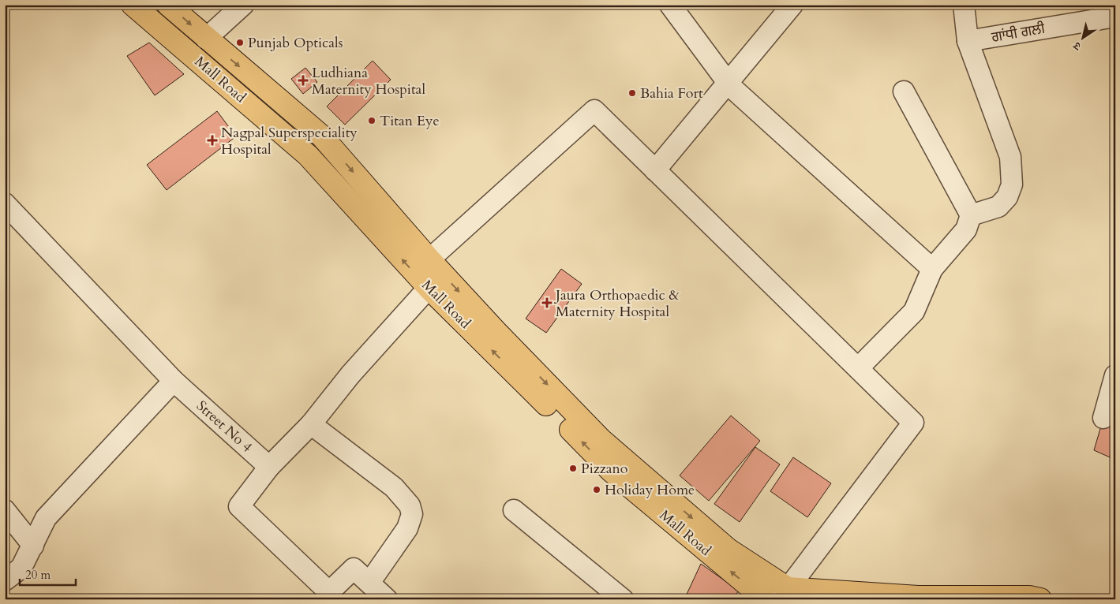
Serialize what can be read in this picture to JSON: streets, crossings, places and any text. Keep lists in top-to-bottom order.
{
  "streets": {
    "main road": ["Mall Road"],
    "street": ["ਗਾਂਧੀ ਗਲੀ", "Street No 4"]
  },
  "places": {
    "other": [
      "Punjab Opticals",
      "Bahia Fort",
      "Titan Eye",
      "Pizzano",
      "Holiday Home"
    ],
    "health": ["Ludhiana Maternity Hospital", "Nagpal Superspeciality Hospital", "Jaura Orthopaedic & Maternity Hospital"]
  },
  "scale_bar": "20 m",
  "north": "bottom left"
}
